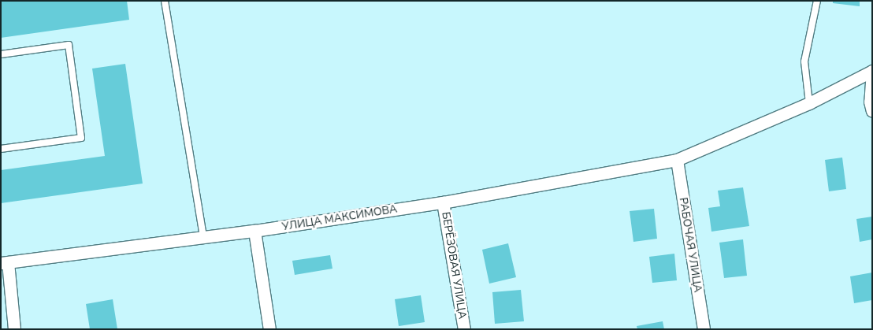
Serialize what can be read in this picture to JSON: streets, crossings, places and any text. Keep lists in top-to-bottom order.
{
  "streets": {
    "street": ["УЛИЦА МАКСИМОВА", "РАБОЧАЯ УЛИЦА", "БЕРЁЗОВАЯ УЛИЦА"]
  },
  "crossings": [
    ["УЛИЦА МАКСИМОВА", "РАБОЧАЯ УЛИЦА"],
    ["УЛИЦА МАКСИМОВА", "БЕРЁЗОВАЯ УЛИЦА"]
  ]
}
